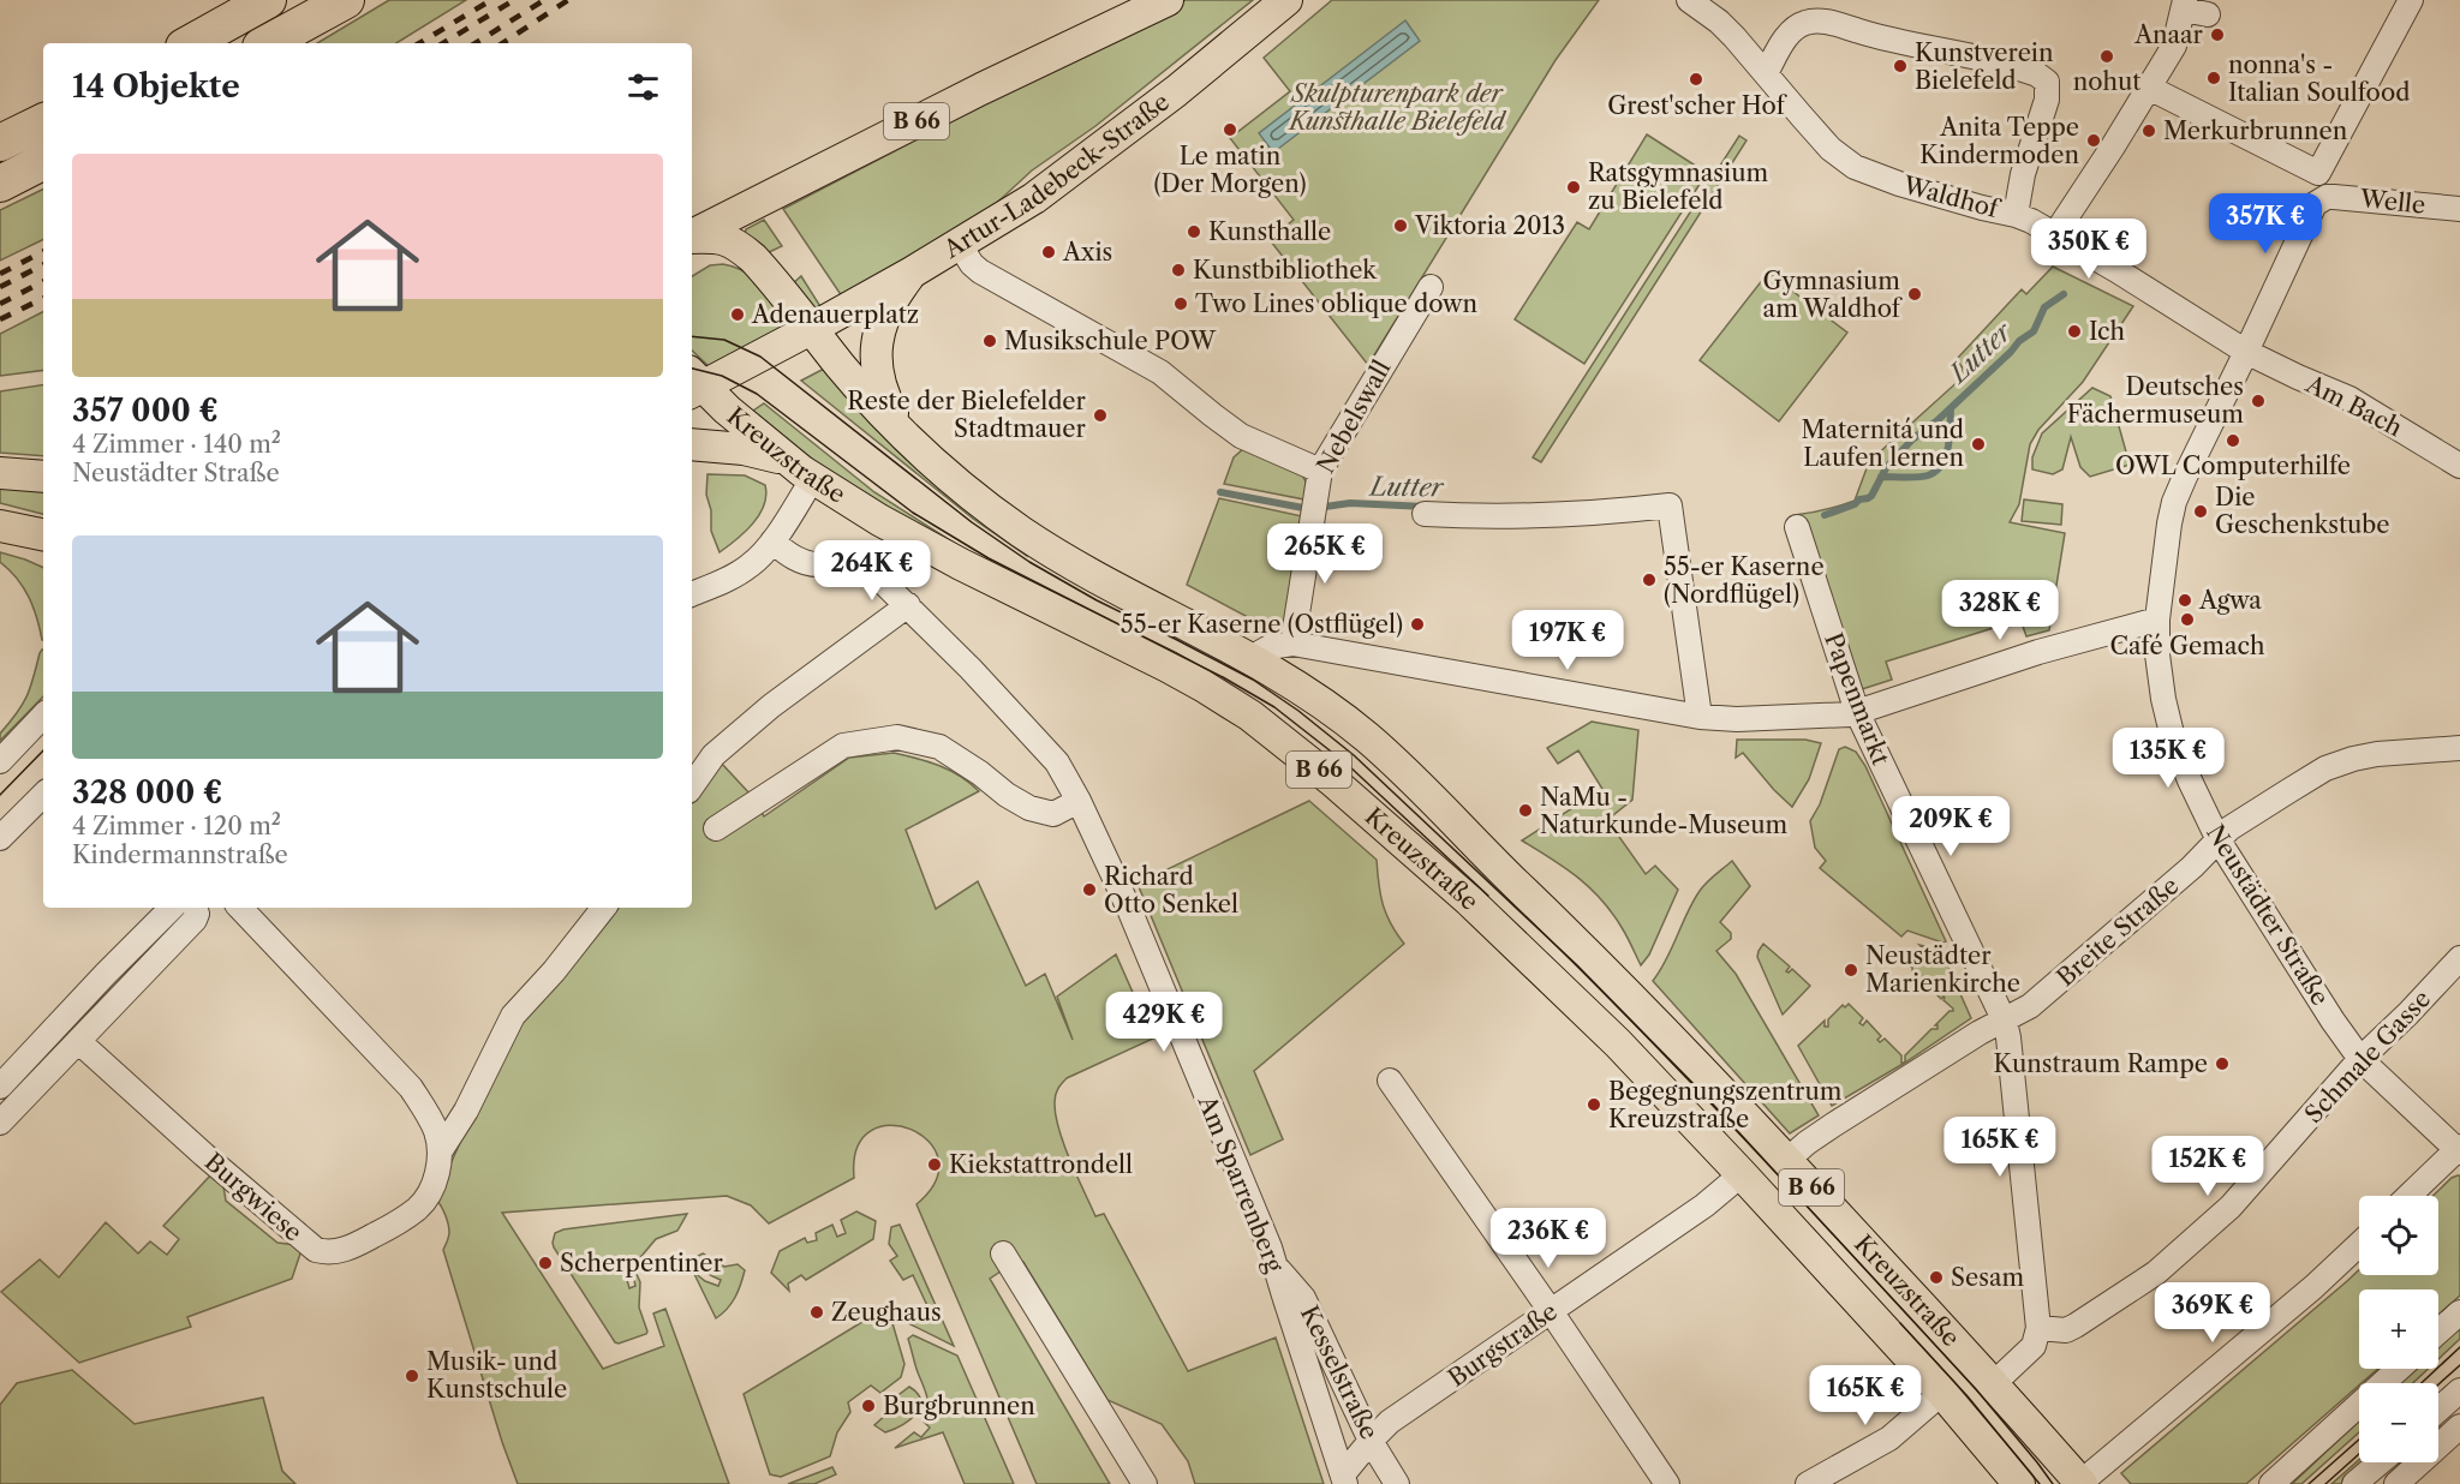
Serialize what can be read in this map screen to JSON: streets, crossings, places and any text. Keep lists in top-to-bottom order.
{
  "streets": {
    "main road": ["B 66", "Artur-Ladebeck-Straße", "Kreuzstraße"],
    "street": [
      "Waldhof",
      "Welle",
      "Am Bach",
      "Nebelswall",
      "Papenmarkt",
      "Neustädter Straße",
      "Breite Straße",
      "Schmale Gasse",
      "Am Sparrenberg",
      "Burgwiese",
      "Burgstraße",
      "Kesselstraße"
    ]
  },
  "crossings": [
    ["B 66", "Artur-Ladebeck-Straße"],
    ["B 66", "Kreuzstraße"],
    ["Artur-Ladebeck-Straße", "Kreuzstraße"],
    ["Waldhof", "Am Bach"],
    ["Waldhof", "Neustädter Straße"],
    ["Welle", "Neustädter Straße"],
    ["Am Bach", "Neustädter Straße"],
    ["Kreuzstraße", "Breite Straße"],
    ["Kreuzstraße", "Burgstraße"],
    ["Papenmarkt", "Breite Straße"],
    ["Papenmarkt", "Schmale Gasse"],
    ["Neustädter Straße", "Breite Straße"],
    ["Neustädter Straße", "Schmale Gasse"],
    ["Am Sparrenberg", "Burgstraße"],
    ["Am Sparrenberg", "Kesselstraße"],
    ["Burgstraße", "Kesselstraße"]
  ],
  "water": ["Lutter"],
  "parks": ["Skulpturenpark der Kunsthalle Bielefeld"],
  "places": [
    "Anaar",
    "nohut",
    "Kunstverein Bielefeld",
    "nonna's - Italian Soulfood",
    "Grest'scher Hof",
    "Le matin (Der Morgen)",
    "Merkurbrunnen",
    "Anita Teppe Kindermoden",
    "Ratsgymnasium zu Bielefeld",
    "Viktoria 2013",
    "Kunsthalle",
    "Axis",
    "Kunstbibliothek",
    "Gymnasium am Waldhof",
    "Two Lines oblique down",
    "Adenauerplatz",
    "Ich",
    "Musikschule POW",
    "Deutsches Fächermuseum",
    "Reste der Bielefelder Stadtmauer",
    "OWL Computerhilfe",
    "Maternitá und Laufen lernen",
    "Die Geschenkstube",
    "55-er Kaserne (Nordflügel)",
    "Agwa",
    "Café Gemach",
    "55-er Kaserne (Ostflügel)",
    "NaMu - Naturkunde-Museum",
    "Richard Otto Senkel",
    "Neustädter Marienkirche",
    "Kunstraum Rampe",
    "Begegnungszentrum Kreuzstraße",
    "Kiekstattrondell",
    "Scherpentiner",
    "Sesam",
    "Zeughaus",
    "Musik- und Kunstschule",
    "Burgbrunnen"
  ],
  "page": {
    "heading": "14 Objekte",
    "list": [
      {
        "name": "357 000 €",
        "note": "4 Zimmer · 140 m² · Neustädter Straße"
      },
      {
        "name": "328 000 €",
        "note": "4 Zimmer · 120 m² · Kindermannstraße"
      }
    ],
    "price": [
      "357K €",
      "350K €",
      "265K €",
      "264K €",
      "328K €",
      "197K €",
      "135K €",
      "209K €",
      "429K €",
      "165K €",
      "152K €",
      "236K €",
      "369K €",
      "165K €"
    ],
    "map_buttons": ["+", "−"]
  }
}
